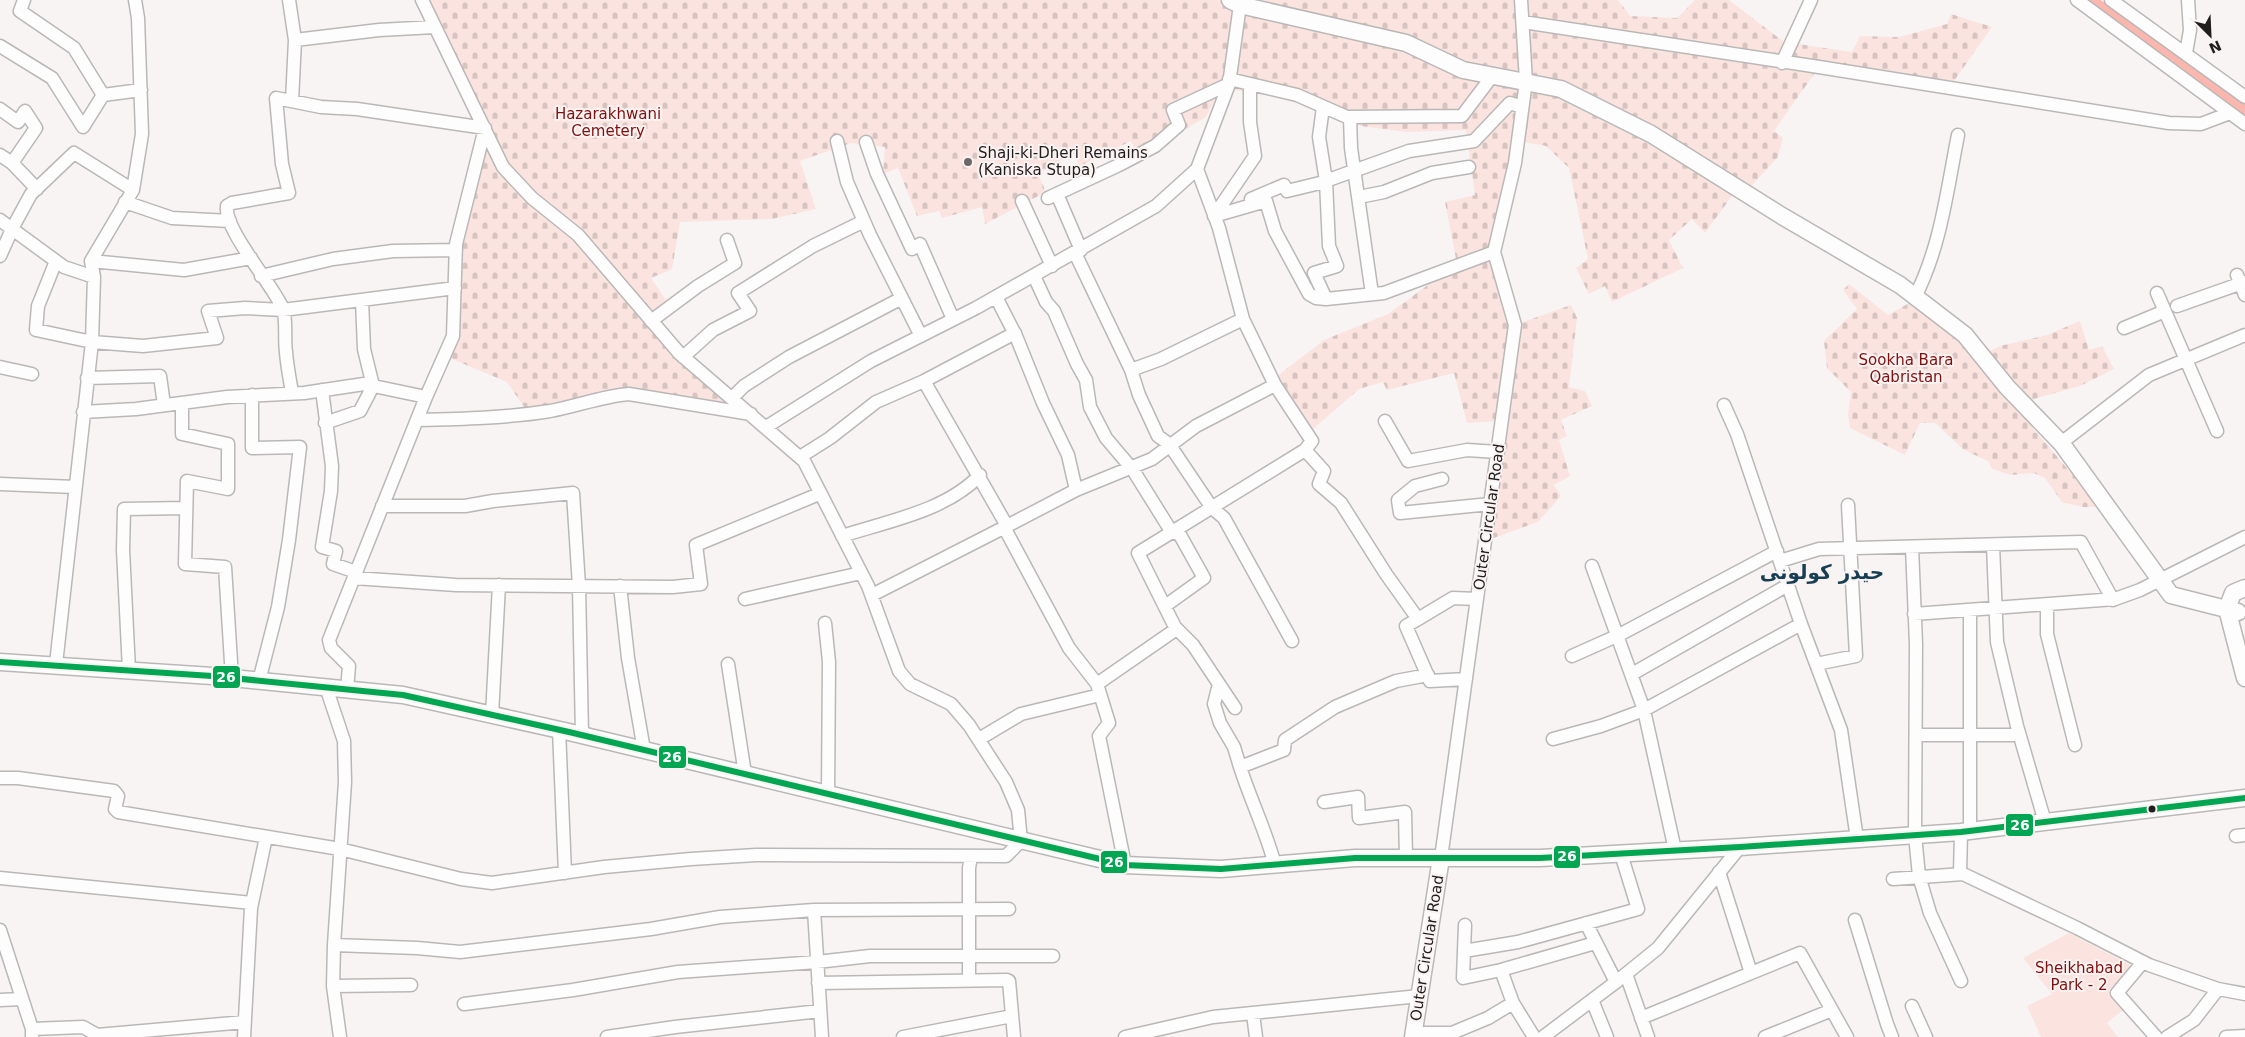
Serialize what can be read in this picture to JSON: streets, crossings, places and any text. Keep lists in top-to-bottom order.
{
  "streets": {
    "main road": ["Outer Circular Road"]
  },
  "districts": ["حیدر کولونی"],
  "parks": ["Hazarakhwani Cemetery", "Sookha Bara Qabristan", "Sheikhabad Park - 2"],
  "places": ["Shaji-ki-Dheri Remains (Kaniska Stupa)"],
  "lines": ["transit line 26"],
  "north": "bottom right"
}
